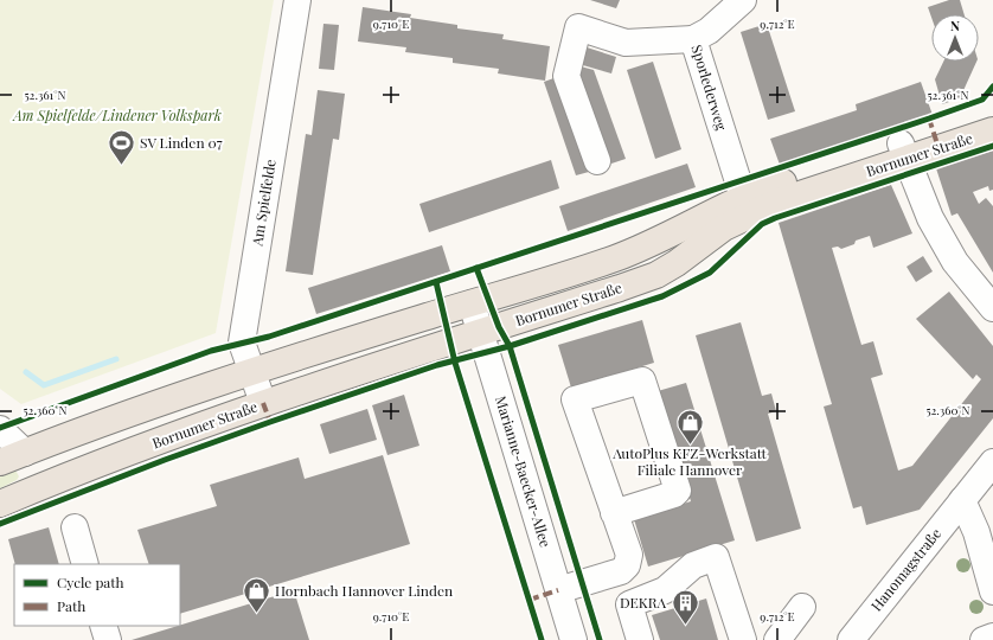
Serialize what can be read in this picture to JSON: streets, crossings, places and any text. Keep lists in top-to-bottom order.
{
  "streets": {
    "main road": ["Bornumer Straße"],
    "street": [
      "Sporlederweg",
      "Am Spielfelde",
      "Marianne-Baecker-Allee",
      "Hanomagstraße"
    ]
  },
  "crossings": [
    ["Sporlederweg", "Bornumer Straße"],
    ["Bornumer Straße", "Am Spielfelde"],
    ["Bornumer Straße", "Marianne-Baecker-Allee"]
  ],
  "parks": ["Am Spielfelde/Lindener Volkspark"],
  "places": {
    "sports": ["SV Linden 07"],
    "shop": ["AutoPlus KFZ-Werkstatt Filiale Hannover", "Hornbach Hannover Linden"],
    "building": ["DEKRA"]
  },
  "legend": ["Cycle path", "Path"],
  "north": "top",
  "coordinates": [
    "9.710°E",
    "9.712°E",
    "52.361°N",
    "52.360°N"
  ]
}
